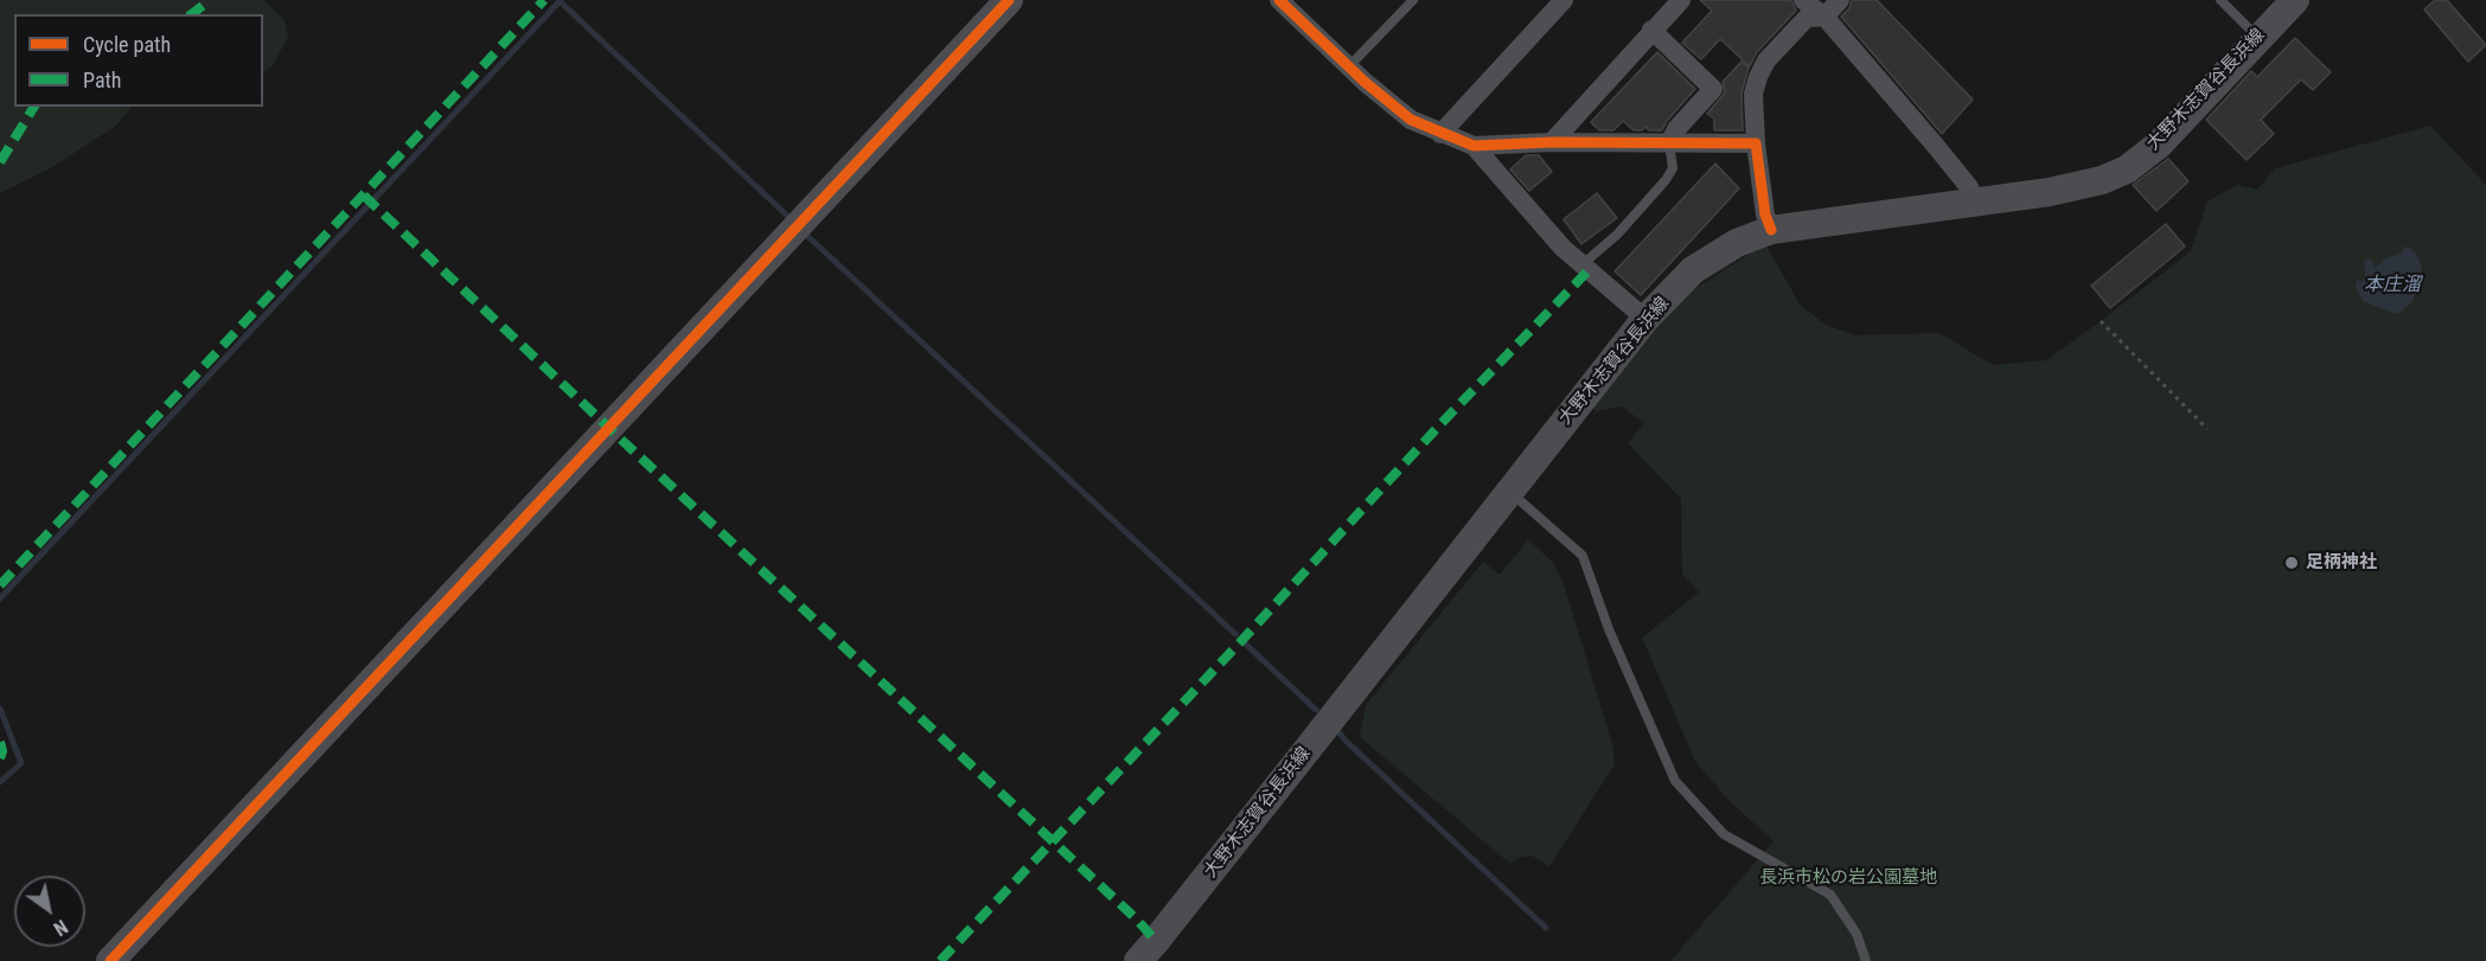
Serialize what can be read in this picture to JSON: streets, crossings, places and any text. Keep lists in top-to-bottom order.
{
  "streets": {
    "main road": ["大野木志賀谷長浜線"]
  },
  "water": ["本庄溜"],
  "parks": ["長浜市松の岩公園墓地"],
  "places": ["足柄神社"],
  "legend": ["Cycle path", "Path"],
  "north": "bottom right"
}
